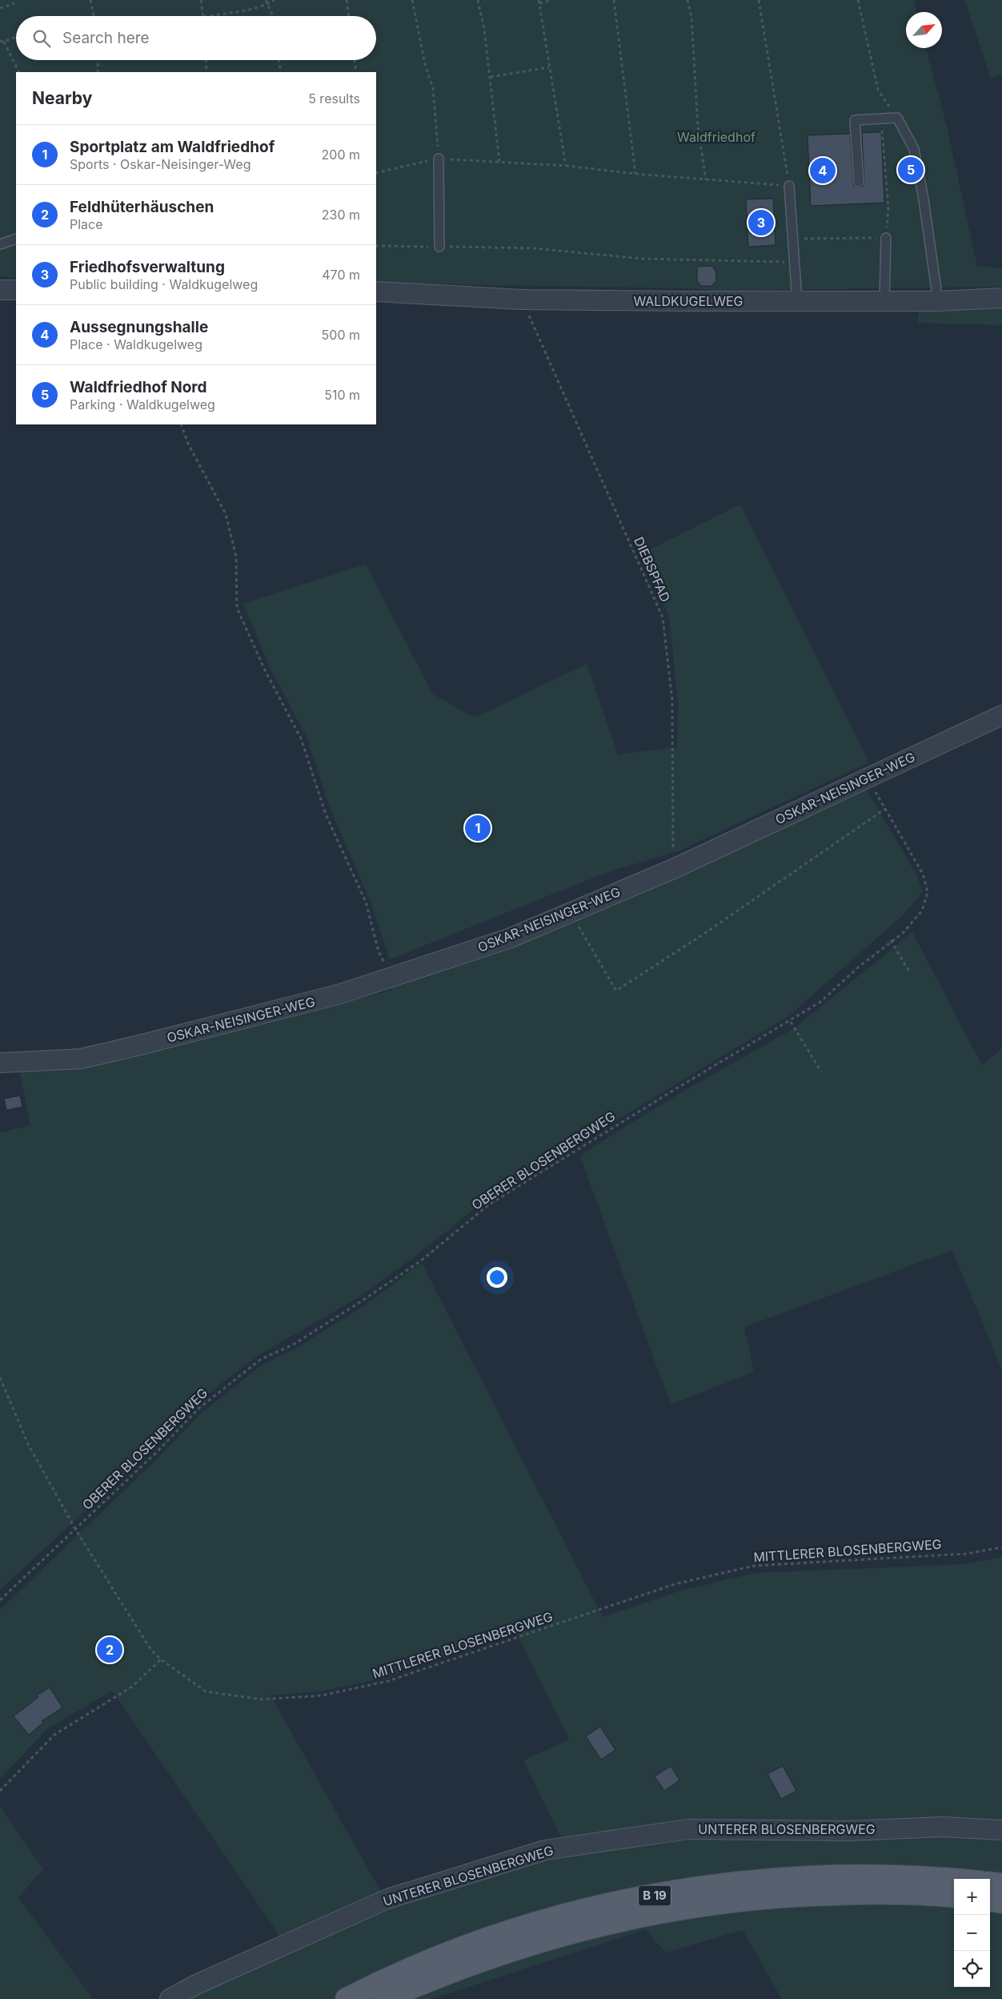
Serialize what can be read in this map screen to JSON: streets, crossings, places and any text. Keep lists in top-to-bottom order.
{
  "streets": {
    "main road": ["B 19"],
    "street": ["WALDKUGELWEG", "OSKAR-NEISINGER-WEG", "UNTERER BLOSENBERGWEG"],
    "path": ["DIEBSPFAD", "OBERER BLOSENBERGWEG", "MITTLERER BLOSENBERGWEG"]
  },
  "crossings": [
    ["WALDKUGELWEG", "DIEBSPFAD"],
    ["DIEBSPFAD", "OSKAR-NEISINGER-WEG"],
    ["OSKAR-NEISINGER-WEG", "OBERER BLOSENBERGWEG"],
    ["OBERER BLOSENBERGWEG", "MITTLERER BLOSENBERGWEG"]
  ],
  "parks": ["Waldfriedhof"],
  "north": "top right",
  "page": {
    "search": "Search here",
    "heading": ["Nearby", "5 results"],
    "list": [
      {
        "mark": "1",
        "name": "Sportplatz am Waldfriedhof",
        "note": "Sports · Oskar-Neisinger-Weg",
        "value": "200 m"
      },
      {
        "mark": "2",
        "name": "Feldhüterhäuschen",
        "note": "Place",
        "value": "230 m"
      },
      {
        "mark": "3",
        "name": "Friedhofsverwaltung",
        "note": "Public building · Waldkugelweg",
        "value": "470 m"
      },
      {
        "mark": "4",
        "name": "Aussegnungshalle",
        "note": "Place · Waldkugelweg",
        "value": "500 m"
      },
      {
        "mark": "5",
        "name": "Waldfriedhof Nord",
        "note": "Parking · Waldkugelweg",
        "value": "510 m"
      }
    ],
    "pins": [
      "5",
      "4",
      "3",
      "1",
      "2"
    ],
    "map_buttons": ["+", "−"]
  }
}
